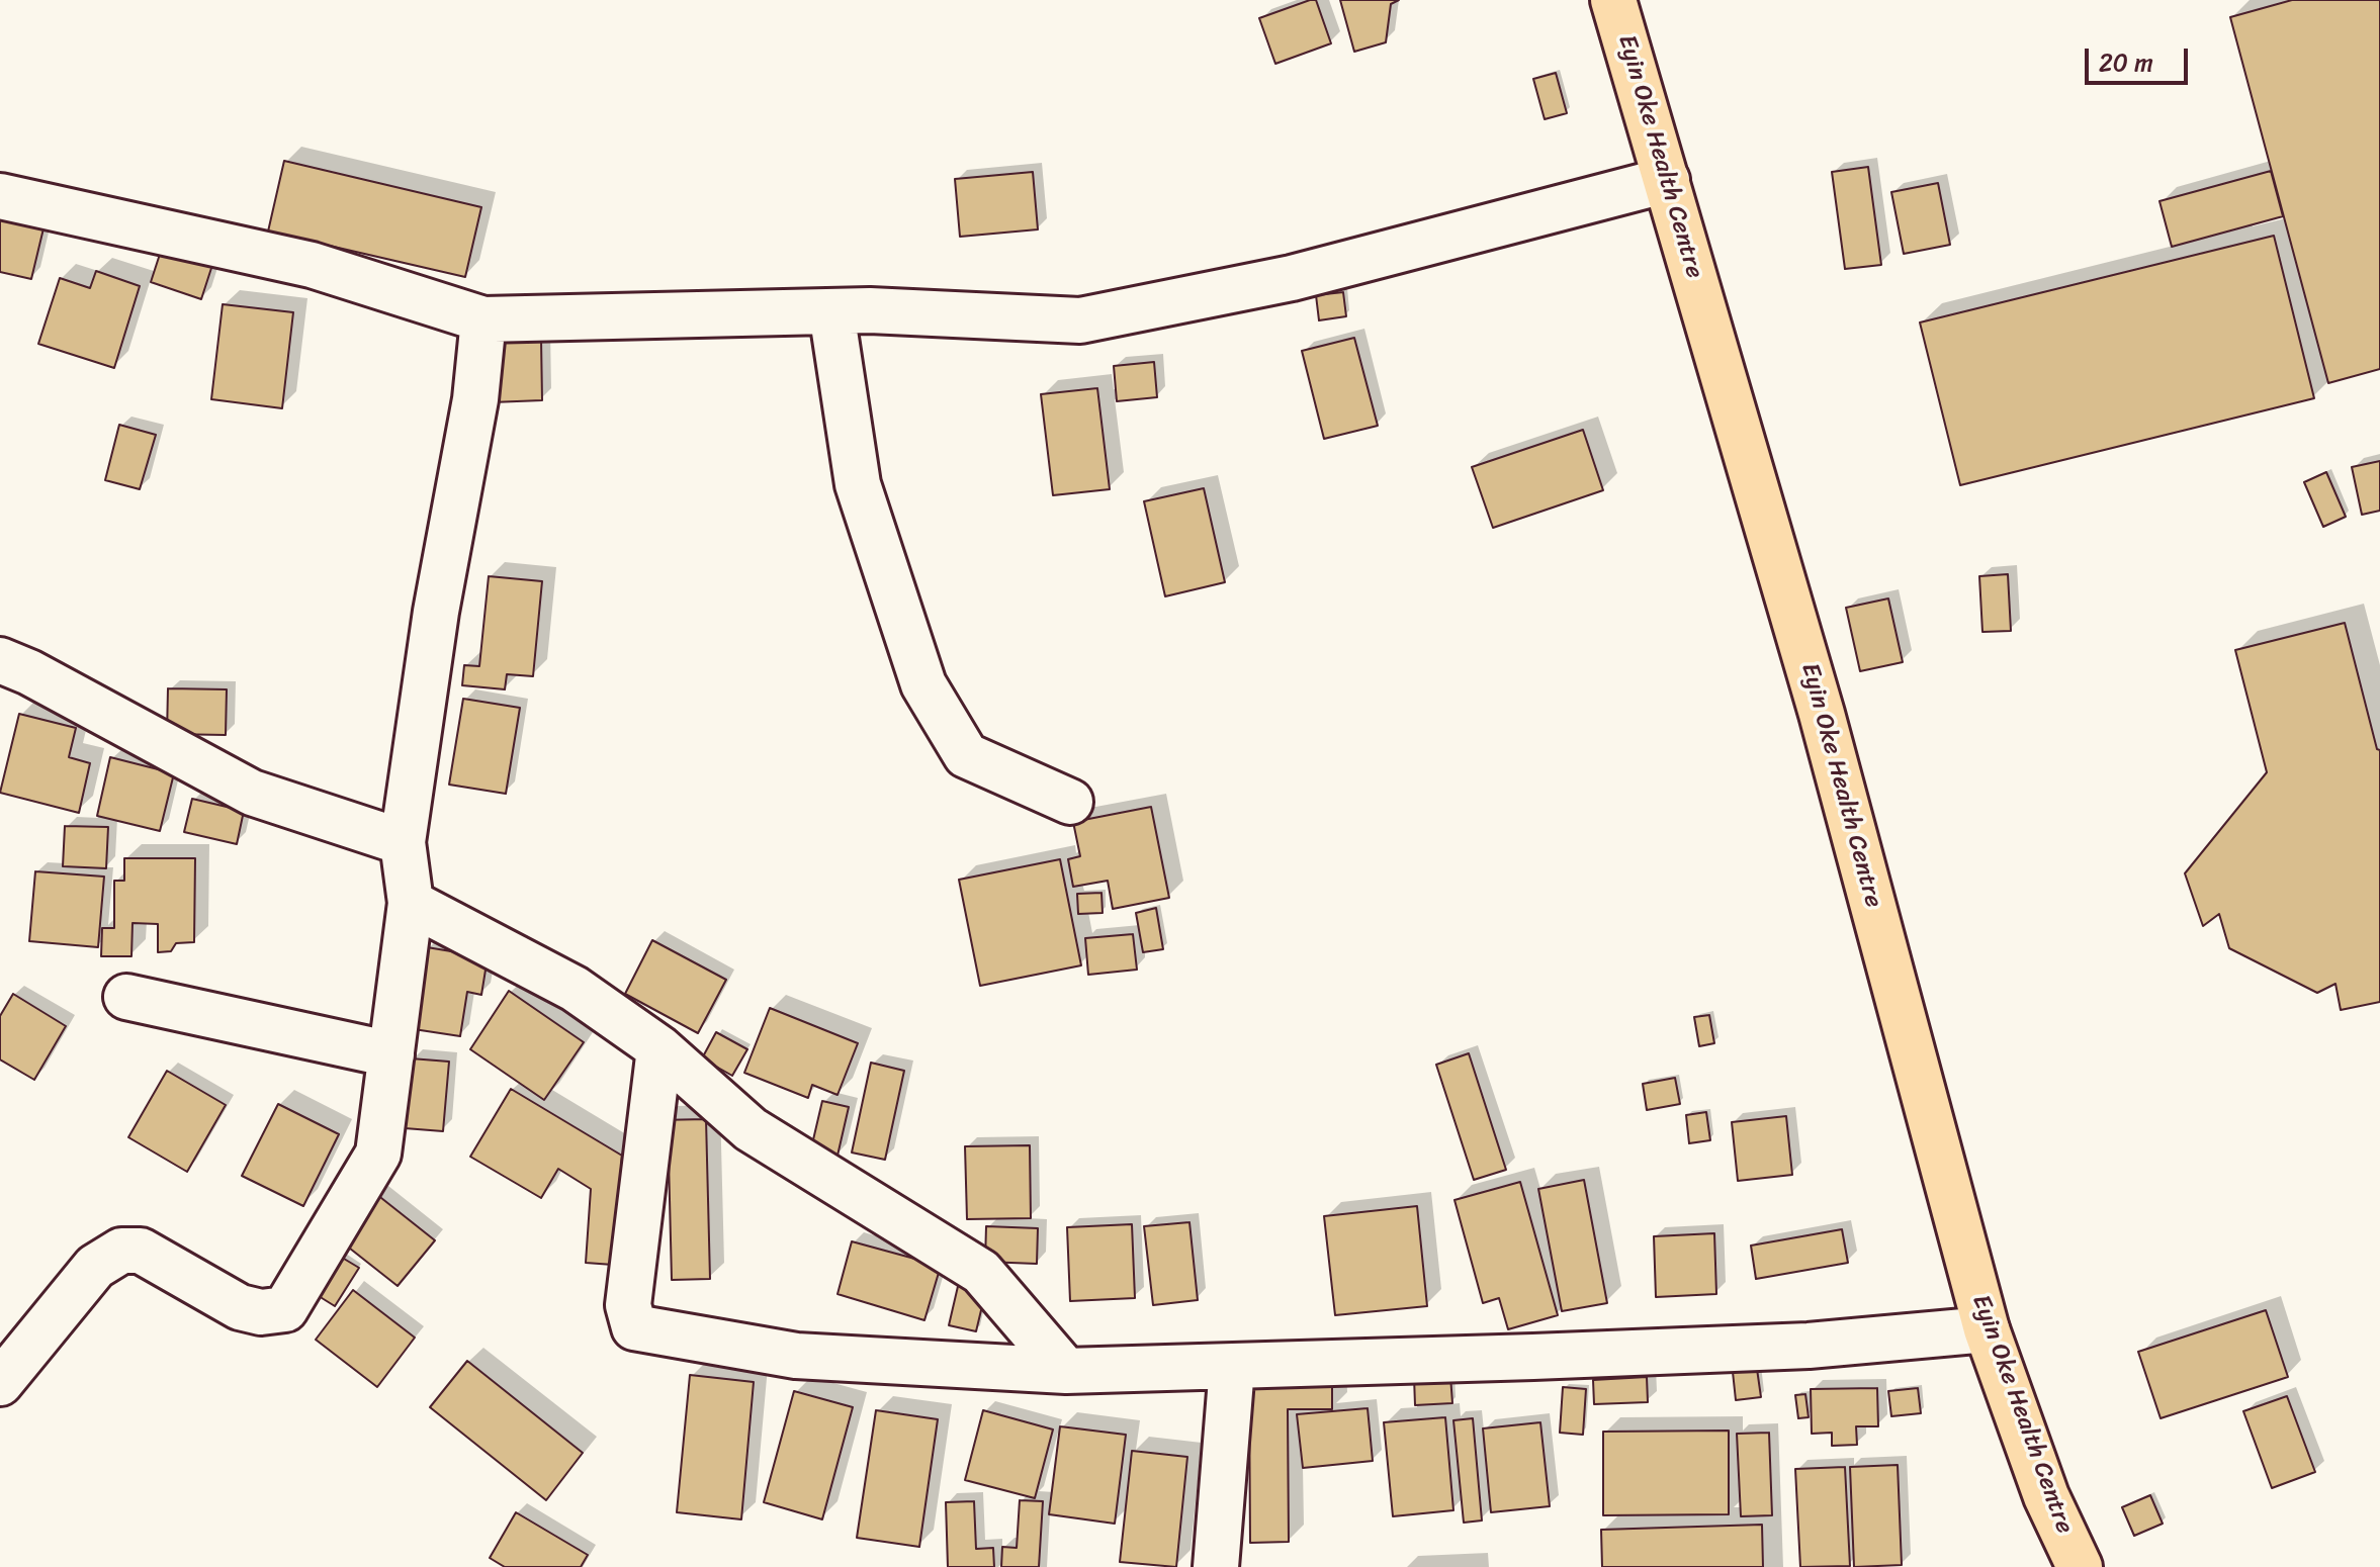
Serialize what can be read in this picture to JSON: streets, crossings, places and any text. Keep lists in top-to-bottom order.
{
  "streets": {
    "main road": ["Eyin Oke Health Centre"]
  },
  "scale_bar": "20 m"
}
